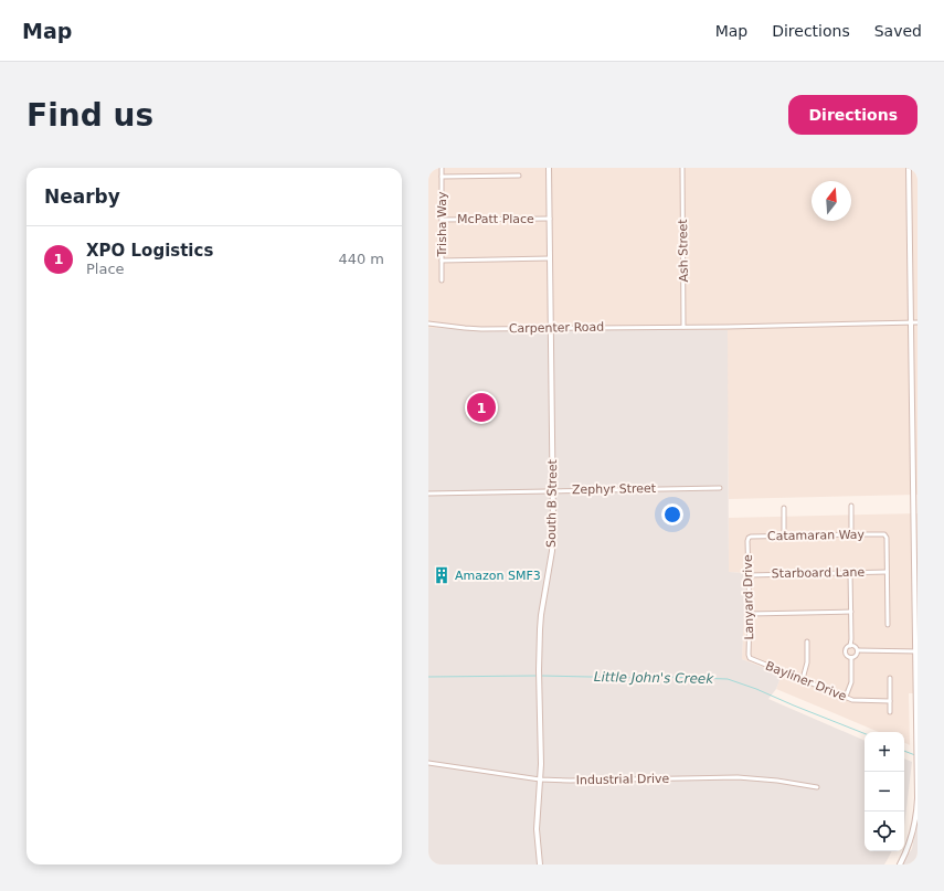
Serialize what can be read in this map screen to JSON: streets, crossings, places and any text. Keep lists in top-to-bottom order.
{
  "streets": {
    "street": [
      "McPatt Place",
      "Trisha Way",
      "Ash Street",
      "Carpenter Road",
      "Zephyr Street",
      "South B Street",
      "Catamaran Way",
      "Starboard Lane",
      "Lanyard Drive",
      "Bayliner Drive",
      "Industrial Drive"
    ]
  },
  "crossings": [
    ["McPatt Place", "Trisha Way"],
    ["McPatt Place", "South B Street"],
    ["Ash Street", "Carpenter Road"],
    ["Carpenter Road", "South B Street"],
    ["Zephyr Street", "South B Street"],
    ["South B Street", "Industrial Drive"],
    ["Catamaran Way", "Starboard Lane"],
    ["Catamaran Way", "Lanyard Drive"],
    ["Starboard Lane", "Lanyard Drive"],
    ["Lanyard Drive", "Bayliner Drive"]
  ],
  "water": ["Little John's Creek"],
  "places": {
    "building": ["Amazon SMF3"]
  },
  "north": "top",
  "page": {
    "header": "Map",
    "nav": ["Map", "Directions", "Saved"],
    "buttons": "Directions",
    "title": "Find us",
    "heading": "Nearby",
    "list": [
      {
        "mark": "1",
        "name": "XPO Logistics",
        "note": "Place",
        "value": "440 m"
      }
    ],
    "pins": "1",
    "map_buttons": ["+", "−"]
  }
}
